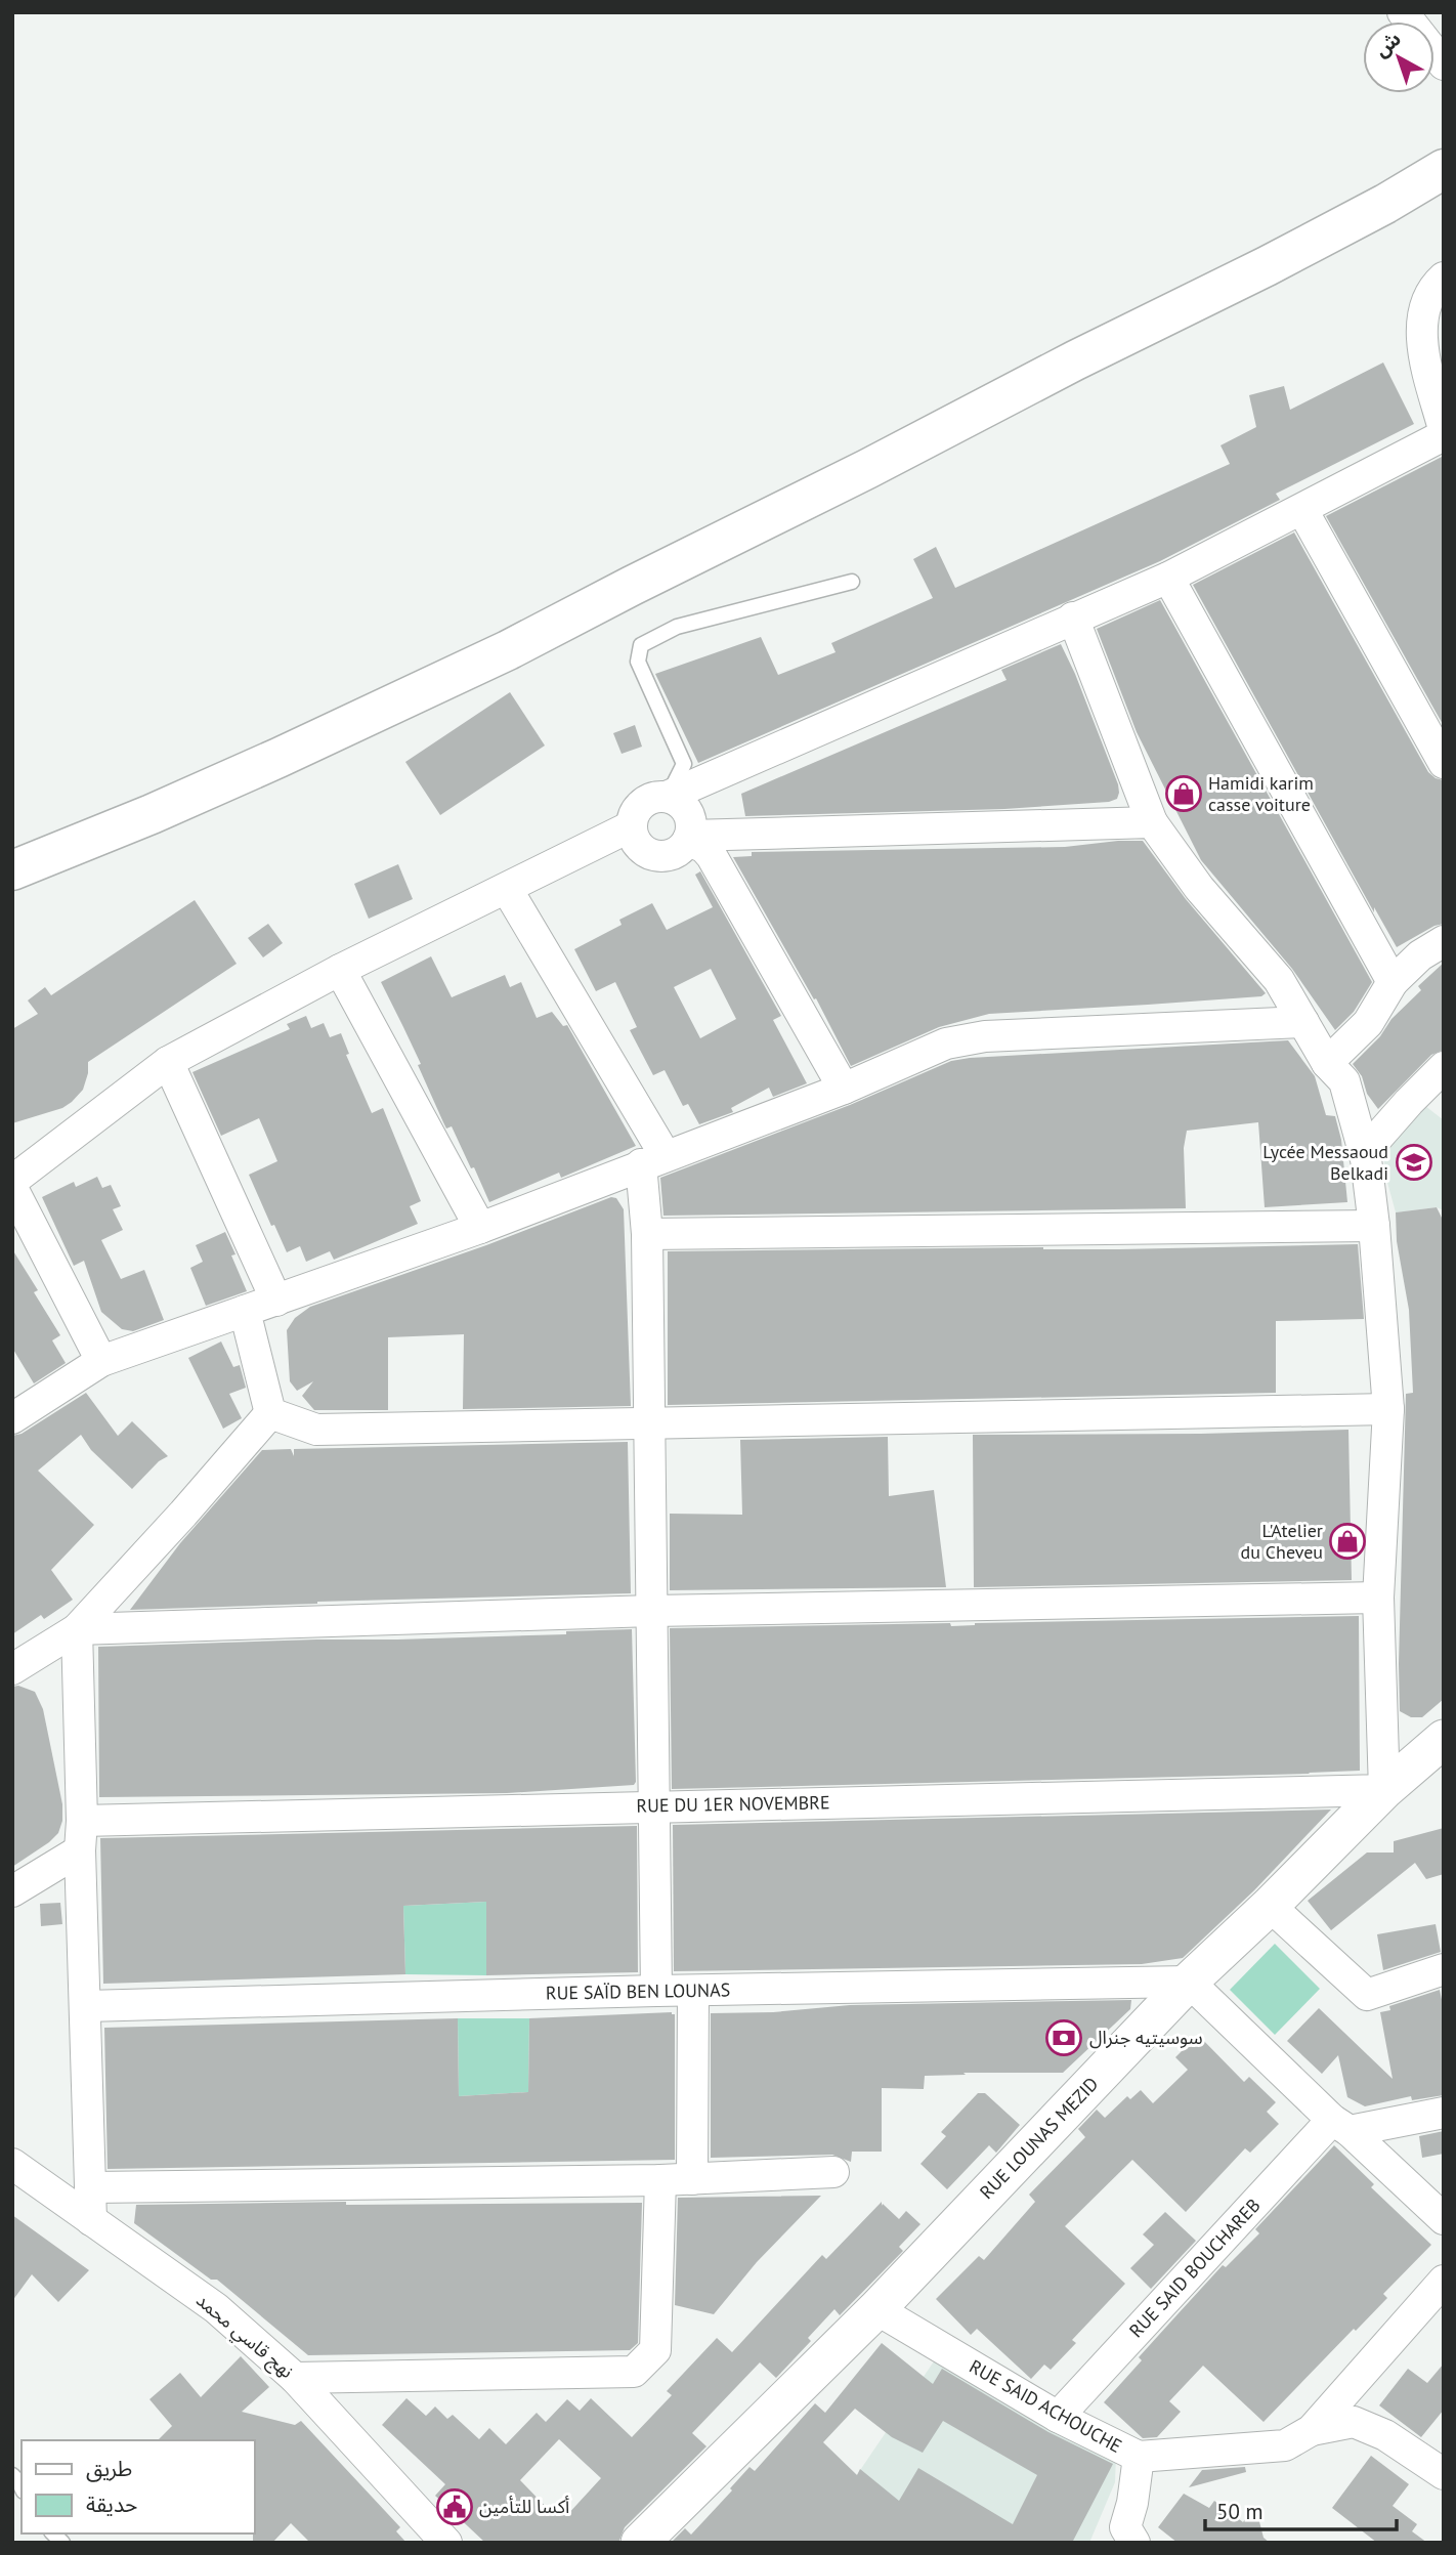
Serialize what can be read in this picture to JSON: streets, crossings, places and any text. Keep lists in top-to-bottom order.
{
  "streets": {
    "street": [
      "RUE DU 1ER NOVEMBRE",
      "RUE SAÏD BEN LOUNAS",
      "RUE LOUNAS MEZID",
      "RUE SAID BOUCHAREB",
      "نهج قاسي محمد",
      "RUE SAID ACHOUCHE"
    ]
  },
  "crossings": [
    ["RUE DU 1ER NOVEMBRE", "RUE LOUNAS MEZID"],
    ["RUE SAÏD BEN LOUNAS", "RUE LOUNAS MEZID"],
    ["RUE LOUNAS MEZID", "RUE SAID ACHOUCHE"],
    ["RUE SAID BOUCHAREB", "RUE SAID ACHOUCHE"]
  ],
  "places": {
    "shop": ["Hamidi karim casse voiture", "L'Atelier du Cheveu"],
    "school or university": ["Lycée Messaoud Belkadi"],
    "bank": ["سوسيتيه جنرال"],
    "public building": ["أكسا للتأمين"]
  },
  "legend": ["طريق", "حديقة"],
  "scale_bar": "50 m",
  "north": "top left"
}
